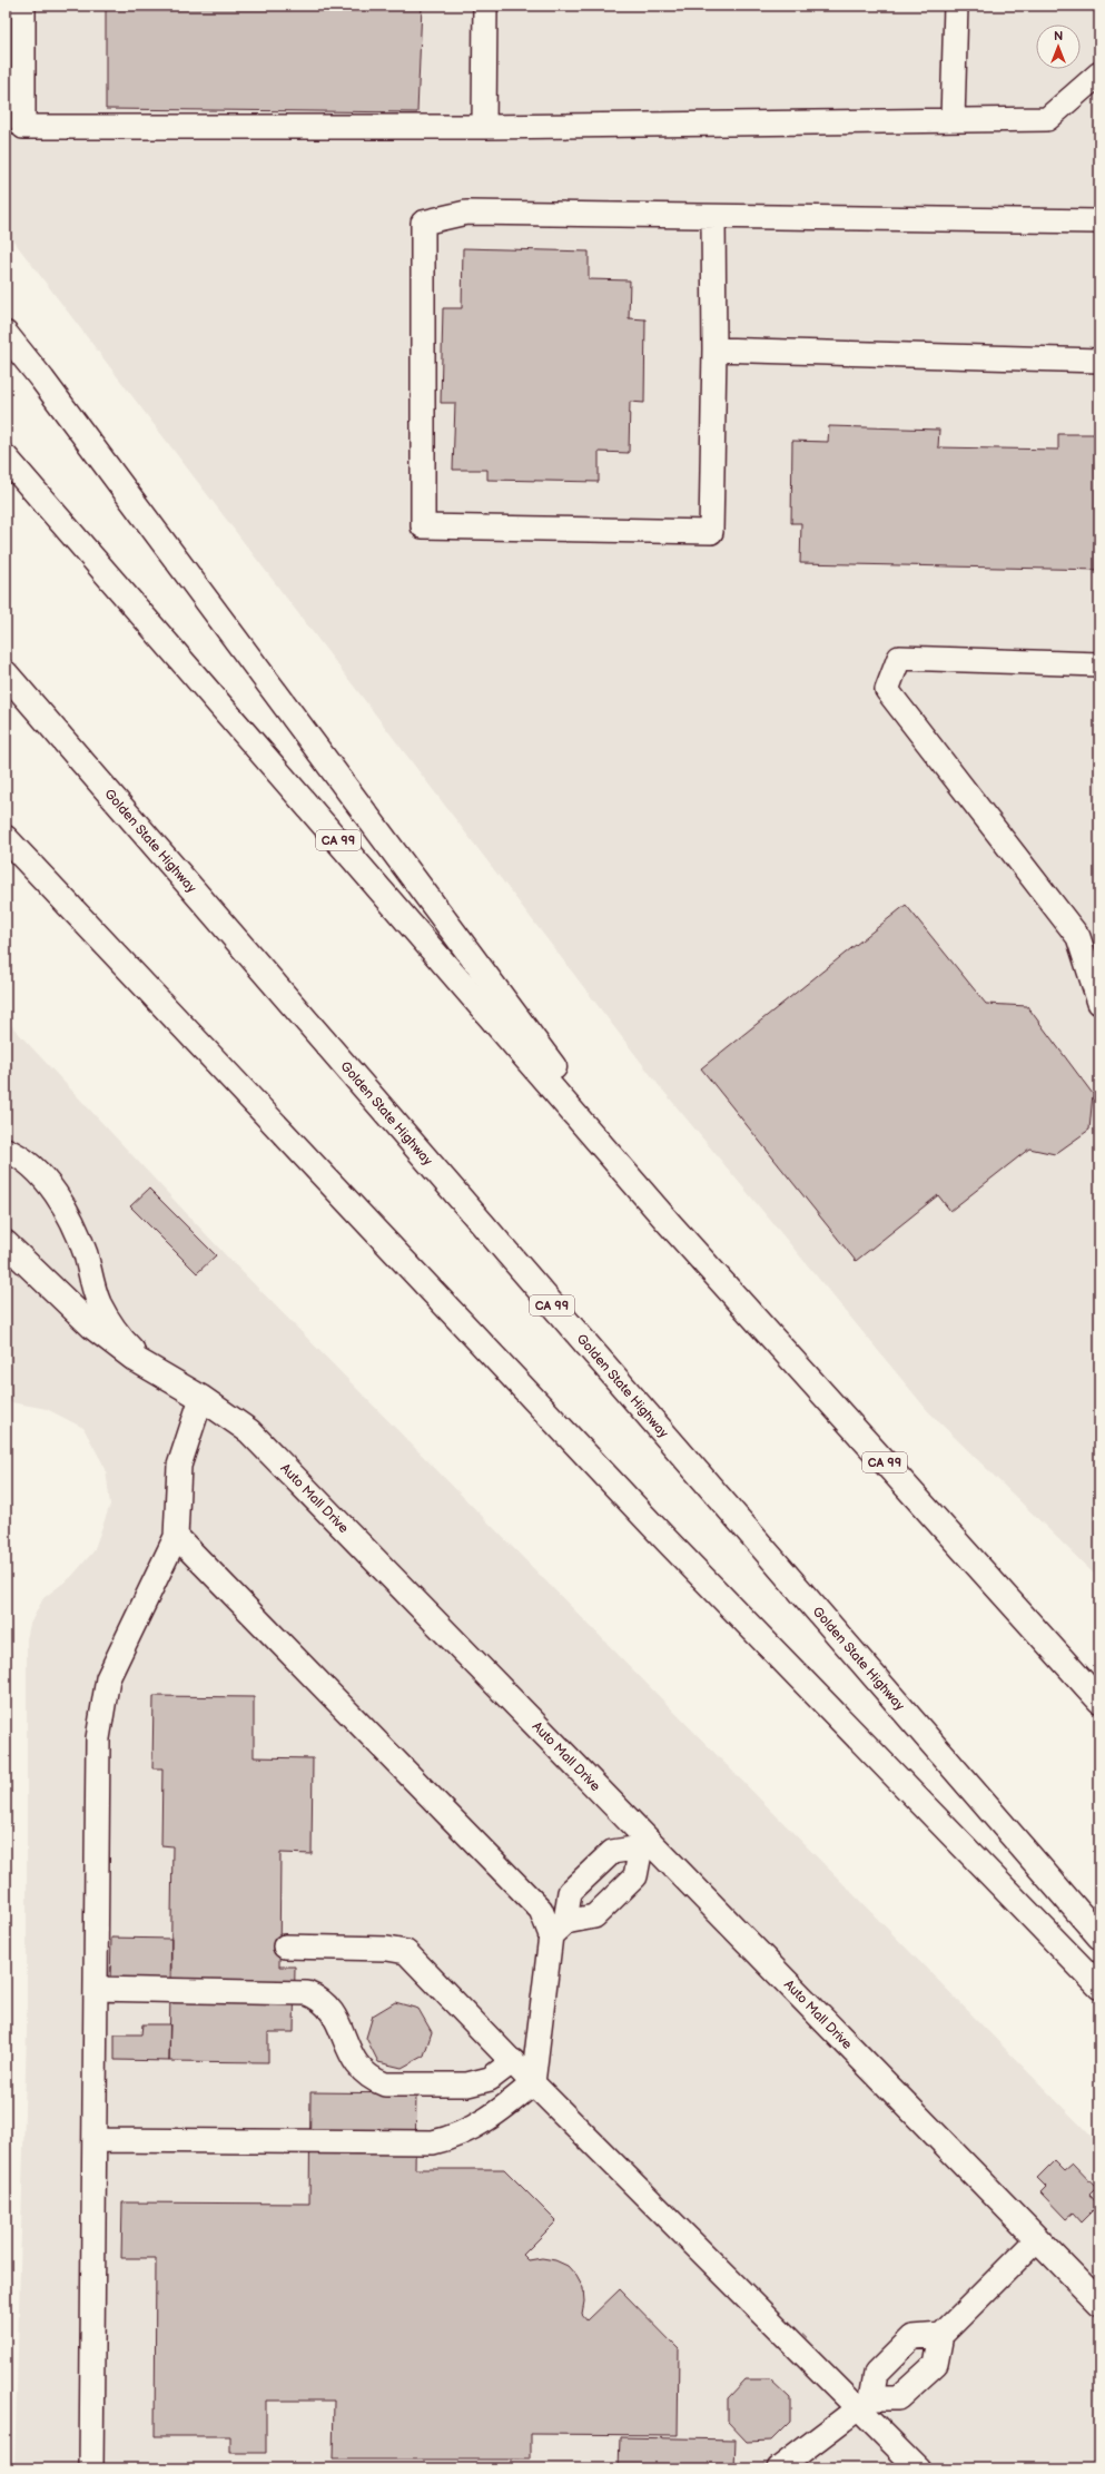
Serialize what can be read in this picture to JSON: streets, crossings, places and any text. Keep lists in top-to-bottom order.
{
  "streets": {
    "main road": ["CA 99", "Golden State Highway", "Auto Mall Drive"]
  },
  "north": "top"
}
